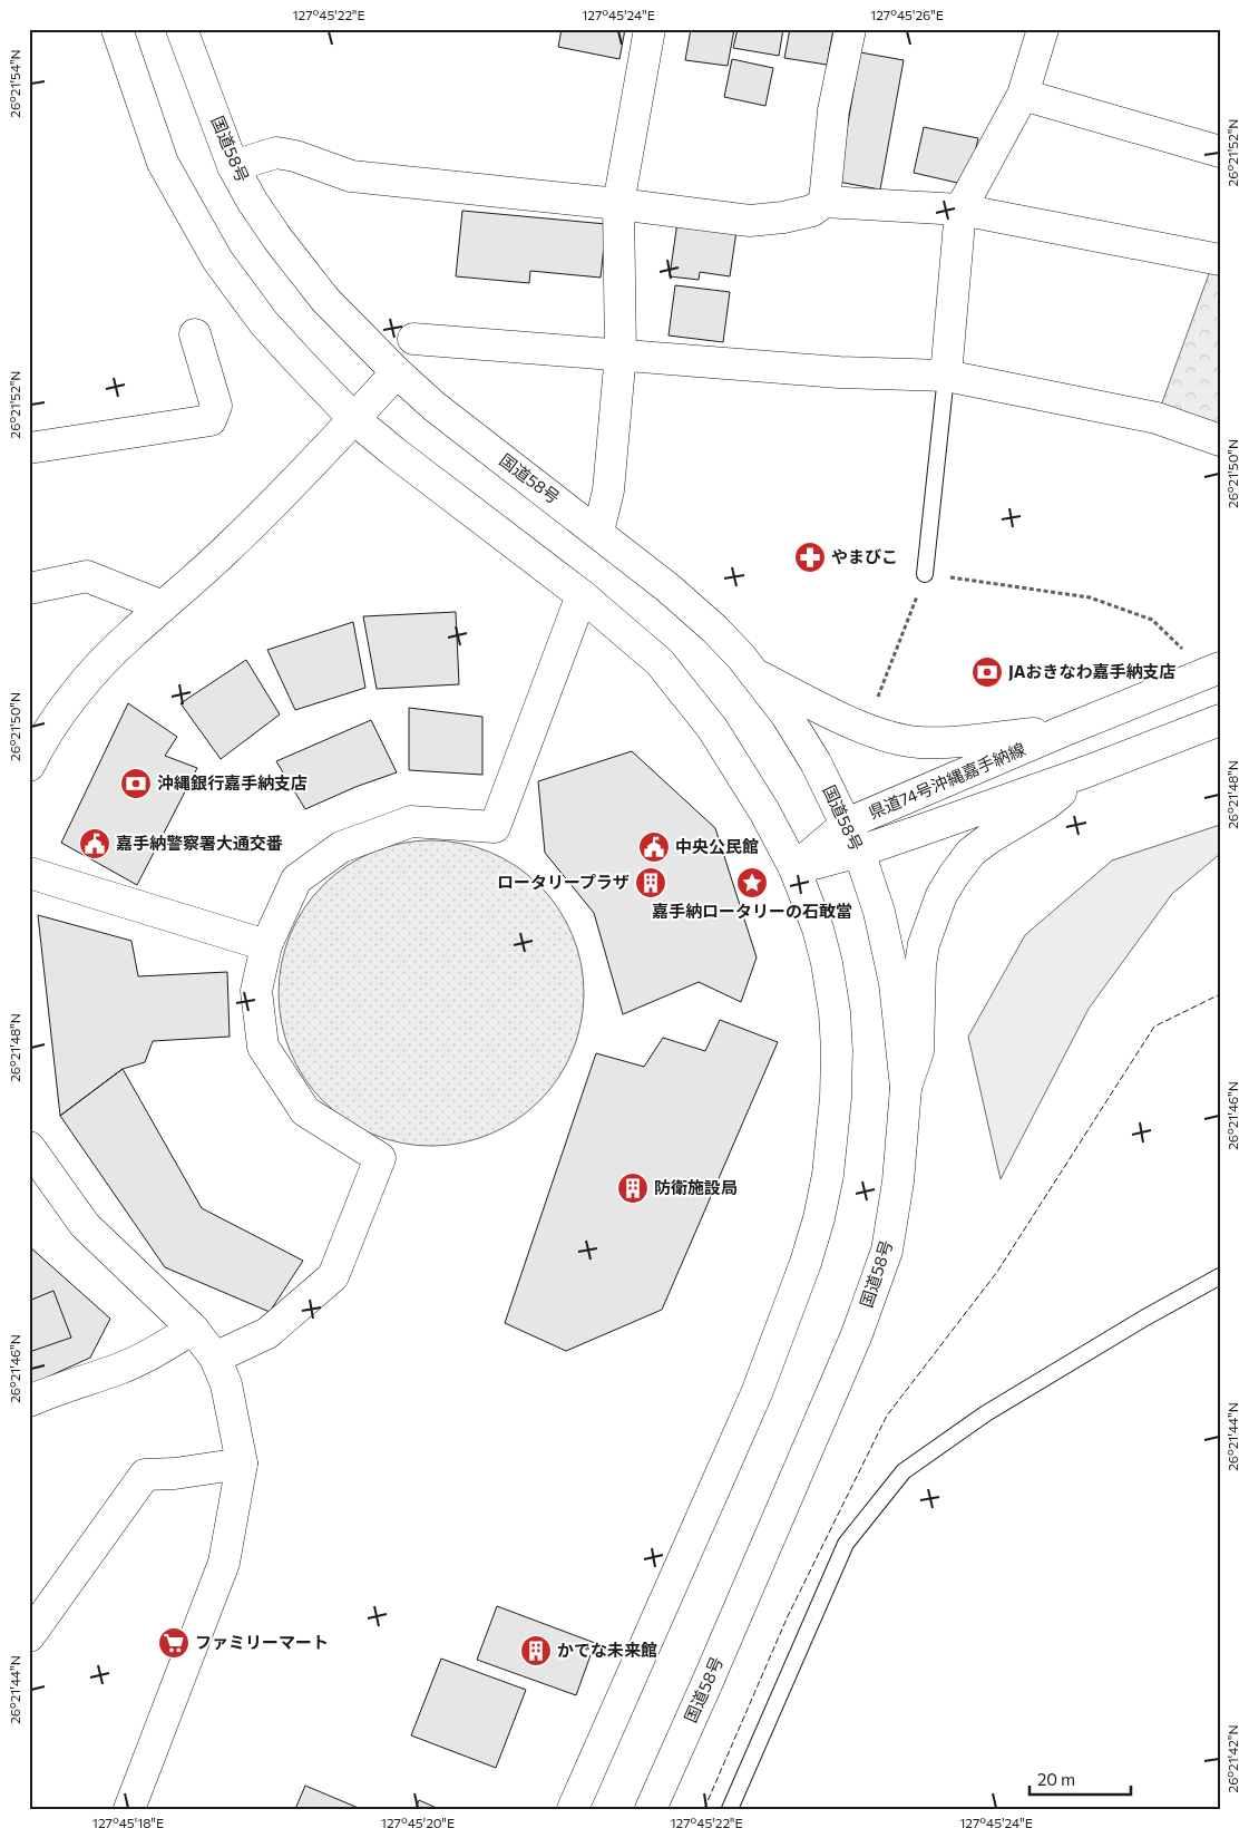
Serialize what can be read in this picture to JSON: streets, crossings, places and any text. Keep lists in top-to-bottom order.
{
  "streets": {
    "main road": ["国道58号", "県道74号沖縄嘉手納線"]
  },
  "crossings": [
    ["国道58号", "県道74号沖縄嘉手納線"]
  ],
  "places": {
    "pharmacy": ["やまびこ"],
    "bank": ["JAおきなわ嘉手納支店", "沖縄銀行嘉手納支店"],
    "public building": ["嘉手納警察署大通交番", "中央公民館"],
    "building": ["ロータリープラザ", "防衛施設局", "かでな未来館"],
    "place": ["嘉手納ロータリーの石敢當"],
    "supermarket": ["ファミリーマート"]
  },
  "scale_bar": "20 m",
  "coordinates": [
    "127°45'22\"E",
    "127°45'24\"E",
    "127°45'26\"E",
    "26°21'54\"N",
    "26°21'52\"N",
    "26°21'50\"N",
    "26°21'48\"N",
    "26°21'46\"N",
    "26°21'44\"N",
    "26°21'42\"N",
    "127°45'18\"E",
    "127°45'20\"E"
  ]
}
